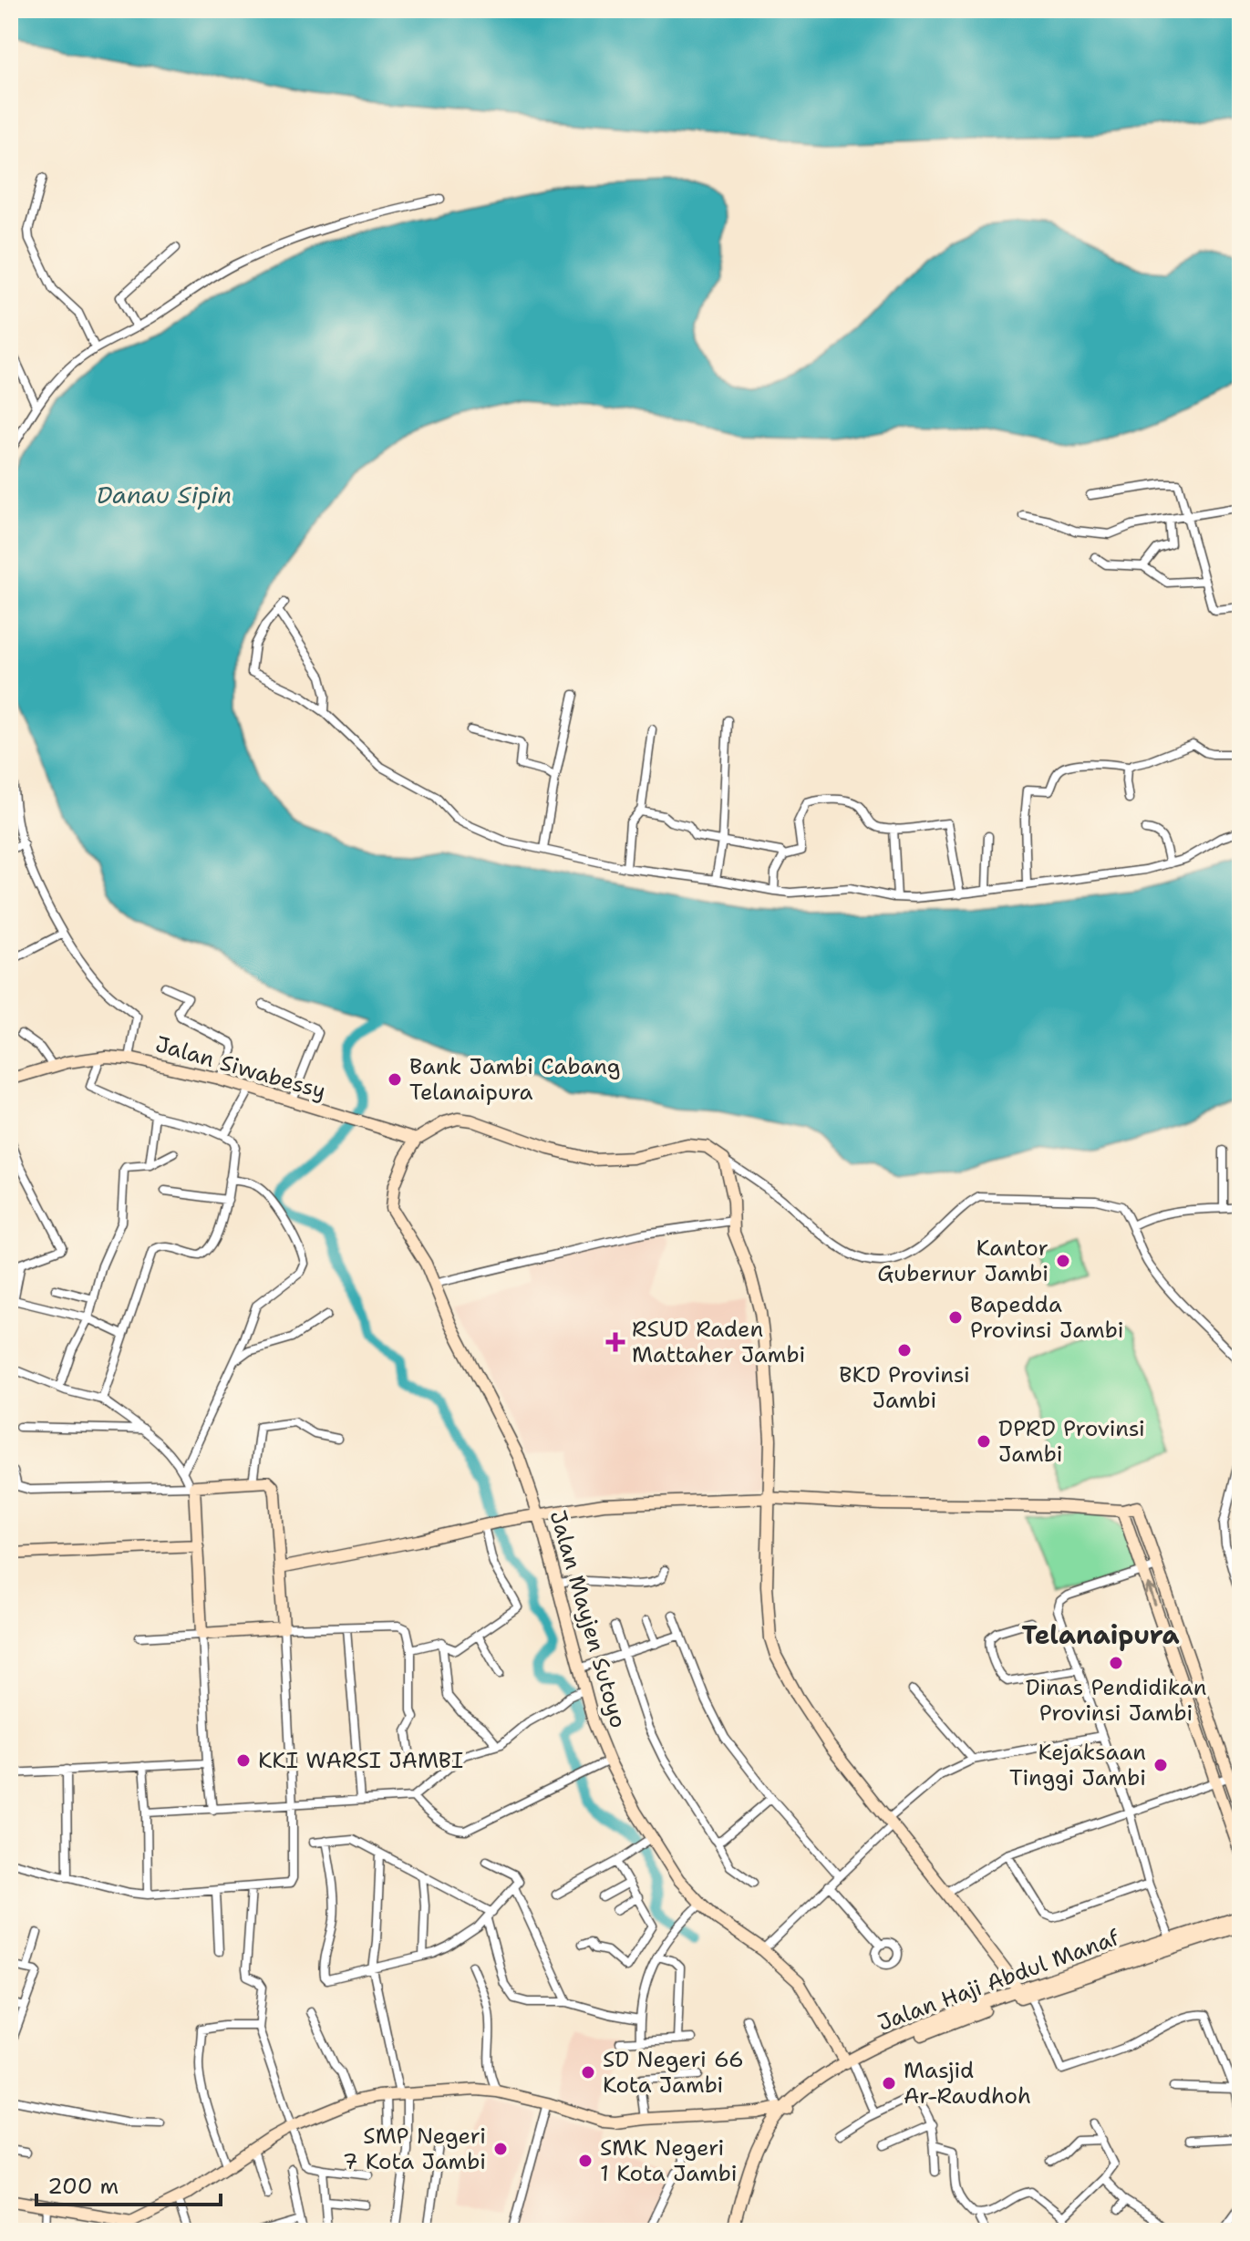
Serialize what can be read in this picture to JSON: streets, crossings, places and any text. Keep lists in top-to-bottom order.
{
  "streets": {
    "street": ["Jalan Siwabessy", "Jalan Mayjen Sutoyo", "Jalan Haji Abdul Manaf"]
  },
  "crossings": [
    ["Jalan Siwabessy", "Jalan Mayjen Sutoyo"],
    ["Jalan Mayjen Sutoyo", "Jalan Haji Abdul Manaf"]
  ],
  "districts": ["Telanaipura"],
  "water": ["Danau Sipin"],
  "places": {
    "other": [
      "Bank Jambi Cabang Telanaipura",
      "Kantor Gubernur Jambi",
      "Bapedda Provinsi Jambi",
      "BKD Provinsi Jambi",
      "DPRD Provinsi Jambi",
      "Dinas Pendidikan Provinsi Jambi",
      "KKI WARSI JAMBI",
      "Kejaksaan Tinggi Jambi",
      "SD Negeri 66 Kota Jambi",
      "Masjid Ar-Raudhoh",
      "SMP Negeri 7 Kota Jambi",
      "SMK Negeri 1 Kota Jambi"
    ],
    "health": ["RSUD Raden Mattaher Jambi"]
  },
  "scale_bar": "200 m"
}
